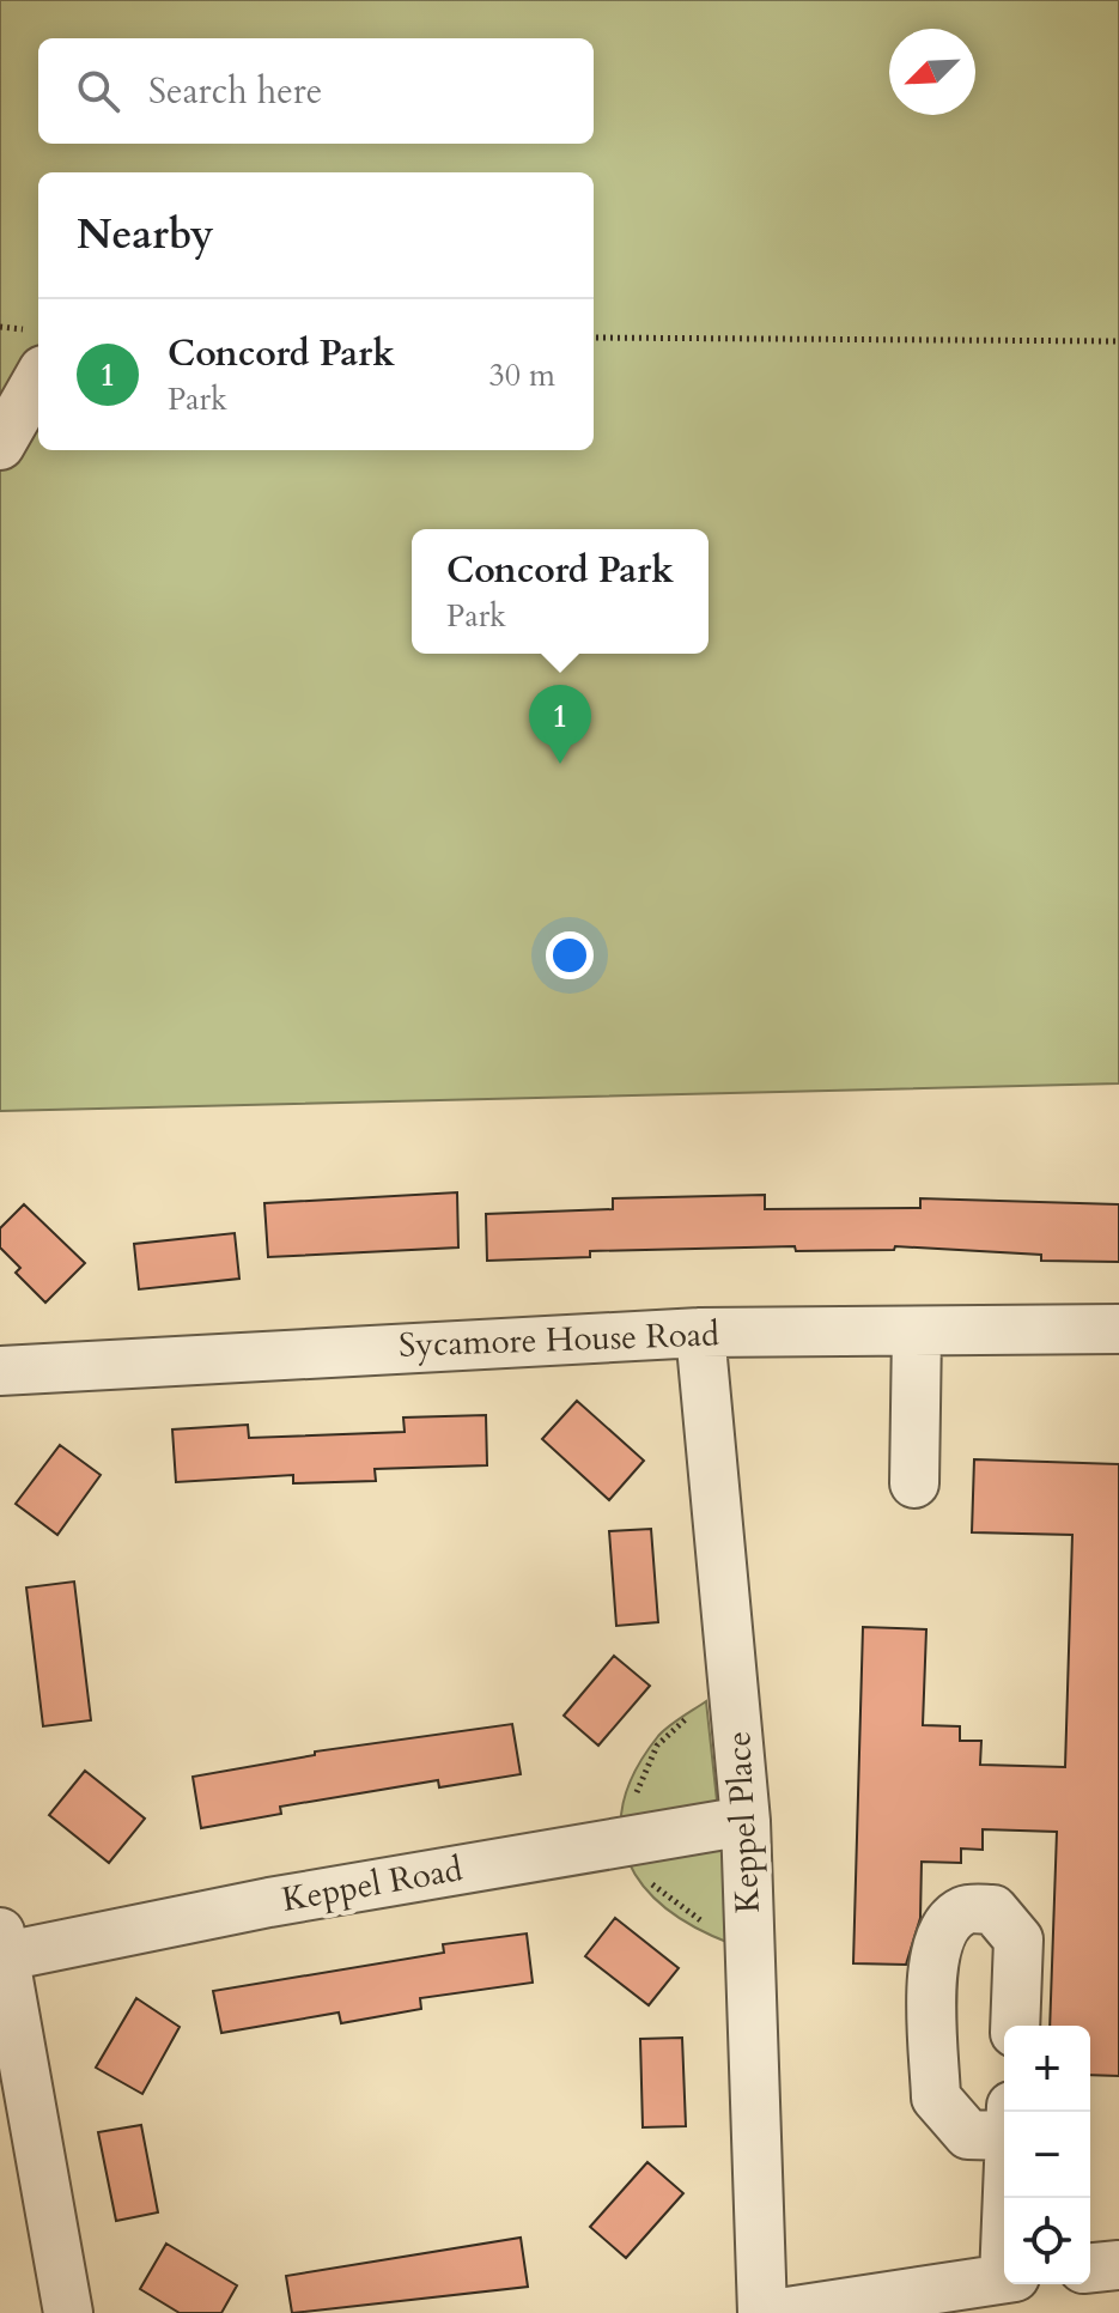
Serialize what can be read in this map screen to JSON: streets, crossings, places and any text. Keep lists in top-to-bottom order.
{
  "streets": {
    "street": ["Sycamore House Road", "Keppel Place", "Keppel Road"]
  },
  "crossings": [
    ["Sycamore House Road", "Keppel Place"],
    ["Keppel Place", "Keppel Road"]
  ],
  "north": "bottom left",
  "page": {
    "search": "Search here",
    "heading": "Nearby",
    "list": [
      {
        "mark": "1",
        "name": "Concord Park",
        "note": "Park",
        "value": "30 m"
      }
    ],
    "popup": ["Concord Park", "Park"],
    "pins": "1",
    "map_buttons": ["+", "−"]
  }
}
